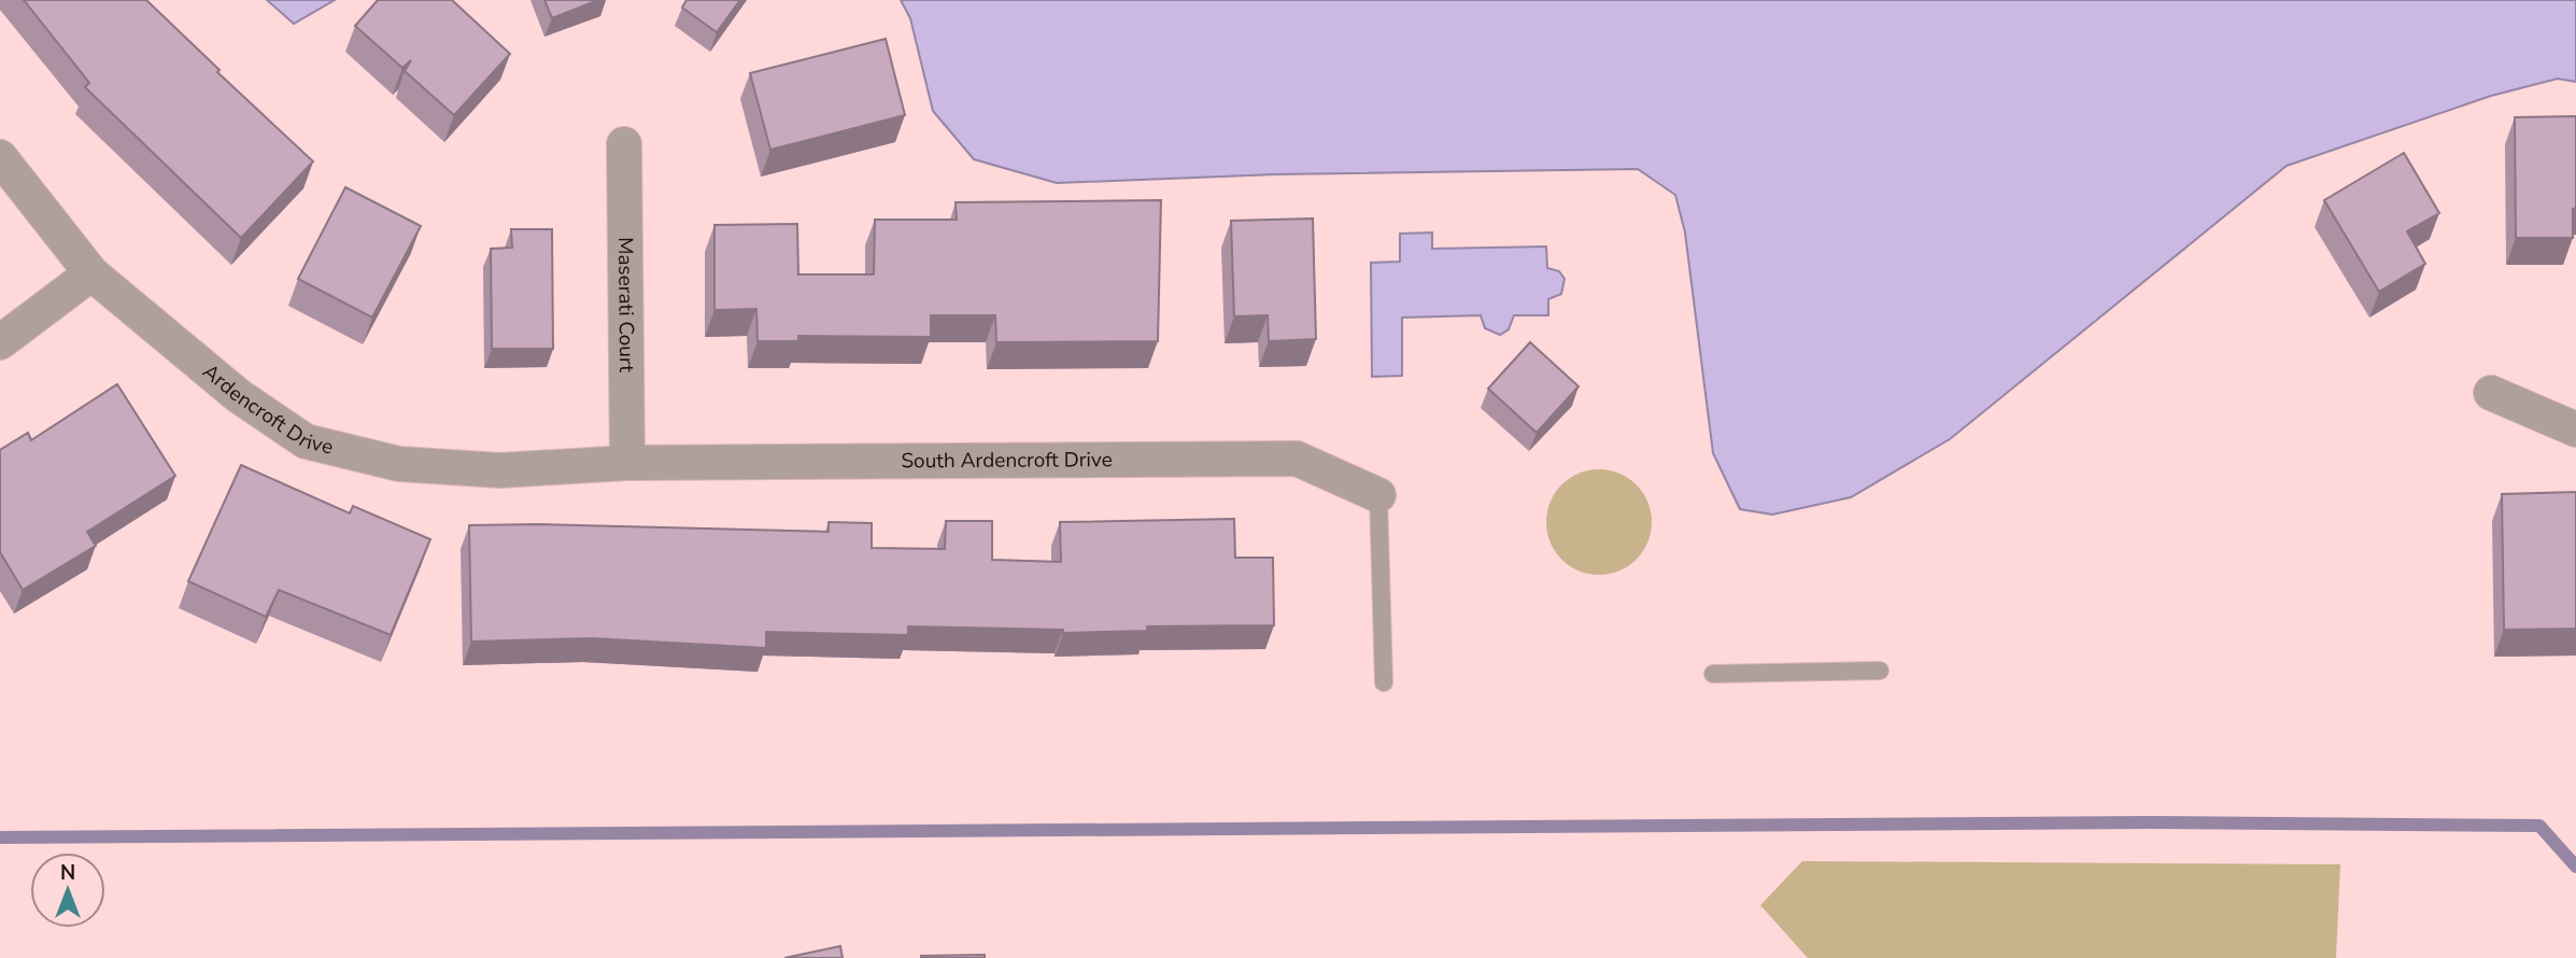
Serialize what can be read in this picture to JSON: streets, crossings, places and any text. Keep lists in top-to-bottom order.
{
  "streets": {
    "street": ["Maserati Court", "Ardencroft Drive", "South Ardencroft Drive"]
  },
  "crossings": [
    ["Maserati Court", "Ardencroft Drive"],
    ["Maserati Court", "South Ardencroft Drive"],
    ["Ardencroft Drive", "South Ardencroft Drive"]
  ],
  "north": "top"
}
